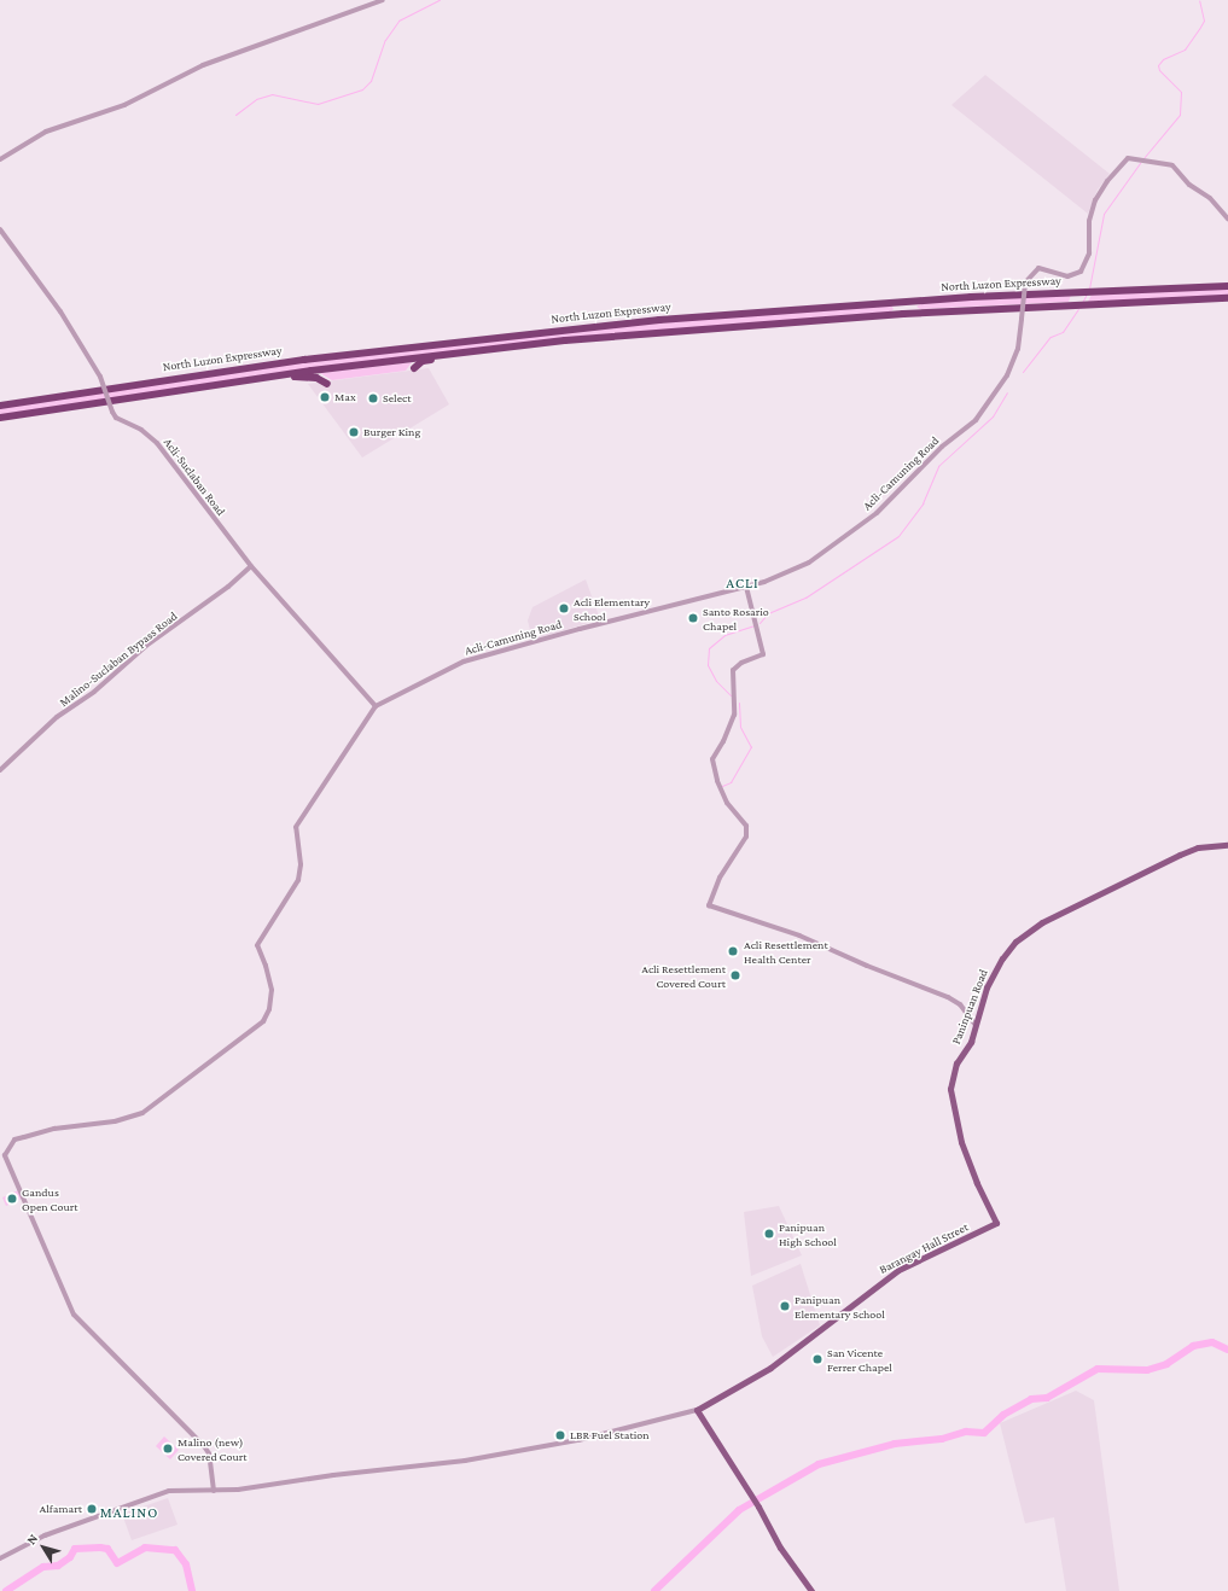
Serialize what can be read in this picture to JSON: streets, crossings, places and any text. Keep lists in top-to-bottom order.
{
  "streets": {
    "highway": ["North Luzon Expressway"],
    "main road": ["Paninpuan Road", "Barangay Hall Street"],
    "street": ["Acli-Camuning Road", "Acli-Suclaban Road", "Malino-Suclaban Bypass Road"]
  },
  "crossings": [
    ["Acli-Camuning Road", "Acli-Suclaban Road"],
    ["Acli-Suclaban Road", "Malino-Suclaban Bypass Road"],
    ["Paninpuan Road", "Barangay Hall Street"]
  ],
  "districts": ["ACLI", "MALINO"],
  "places": [
    "Max",
    "Select",
    "Burger King",
    "Acli Elementary School",
    "Santo Rosario Chapel",
    "Acli Resettlement Health Center",
    "Acli Resettlement Covered Court",
    "Gandus Open Court",
    "Panipuan High School",
    "Panipuan Elementary School",
    "San Vicente Ferrer Chapel",
    "LBR Fuel Station",
    "Malino (new) Covered Court",
    "Alfamart"
  ],
  "north": "top left"
}
